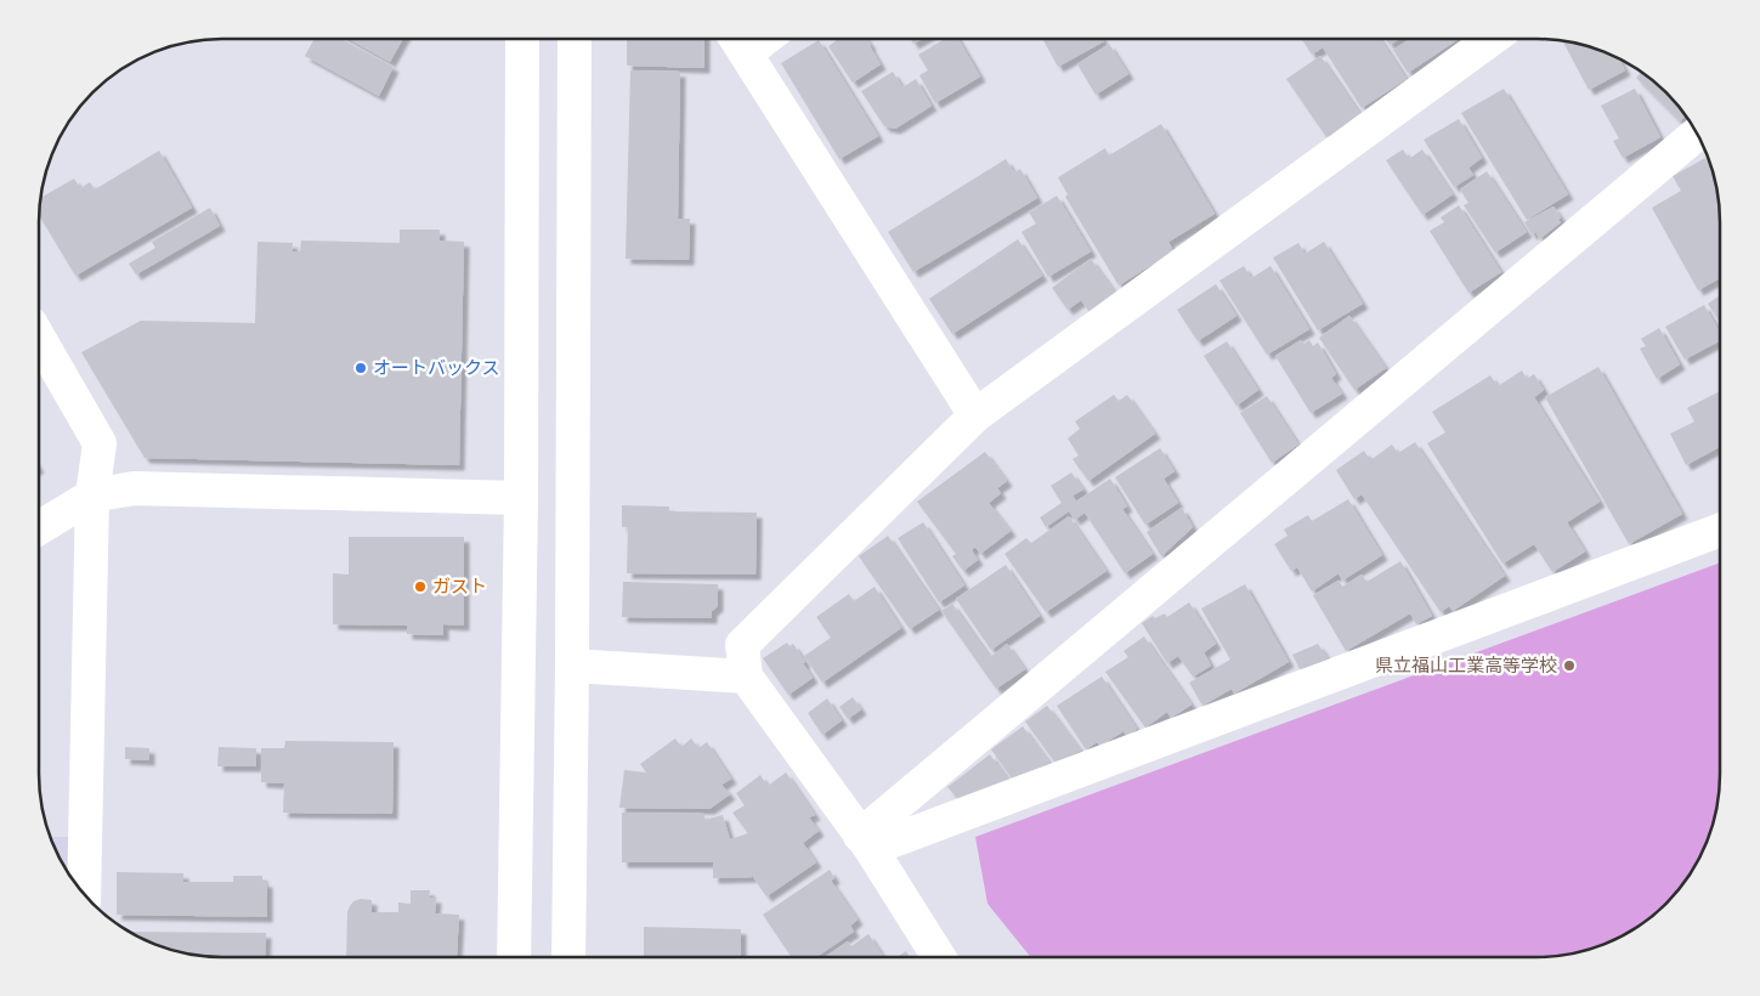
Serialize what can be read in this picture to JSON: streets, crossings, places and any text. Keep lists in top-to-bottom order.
{
  "places": ["オートバックス", "ガスト", "県立福山工業高等学校"]
}
